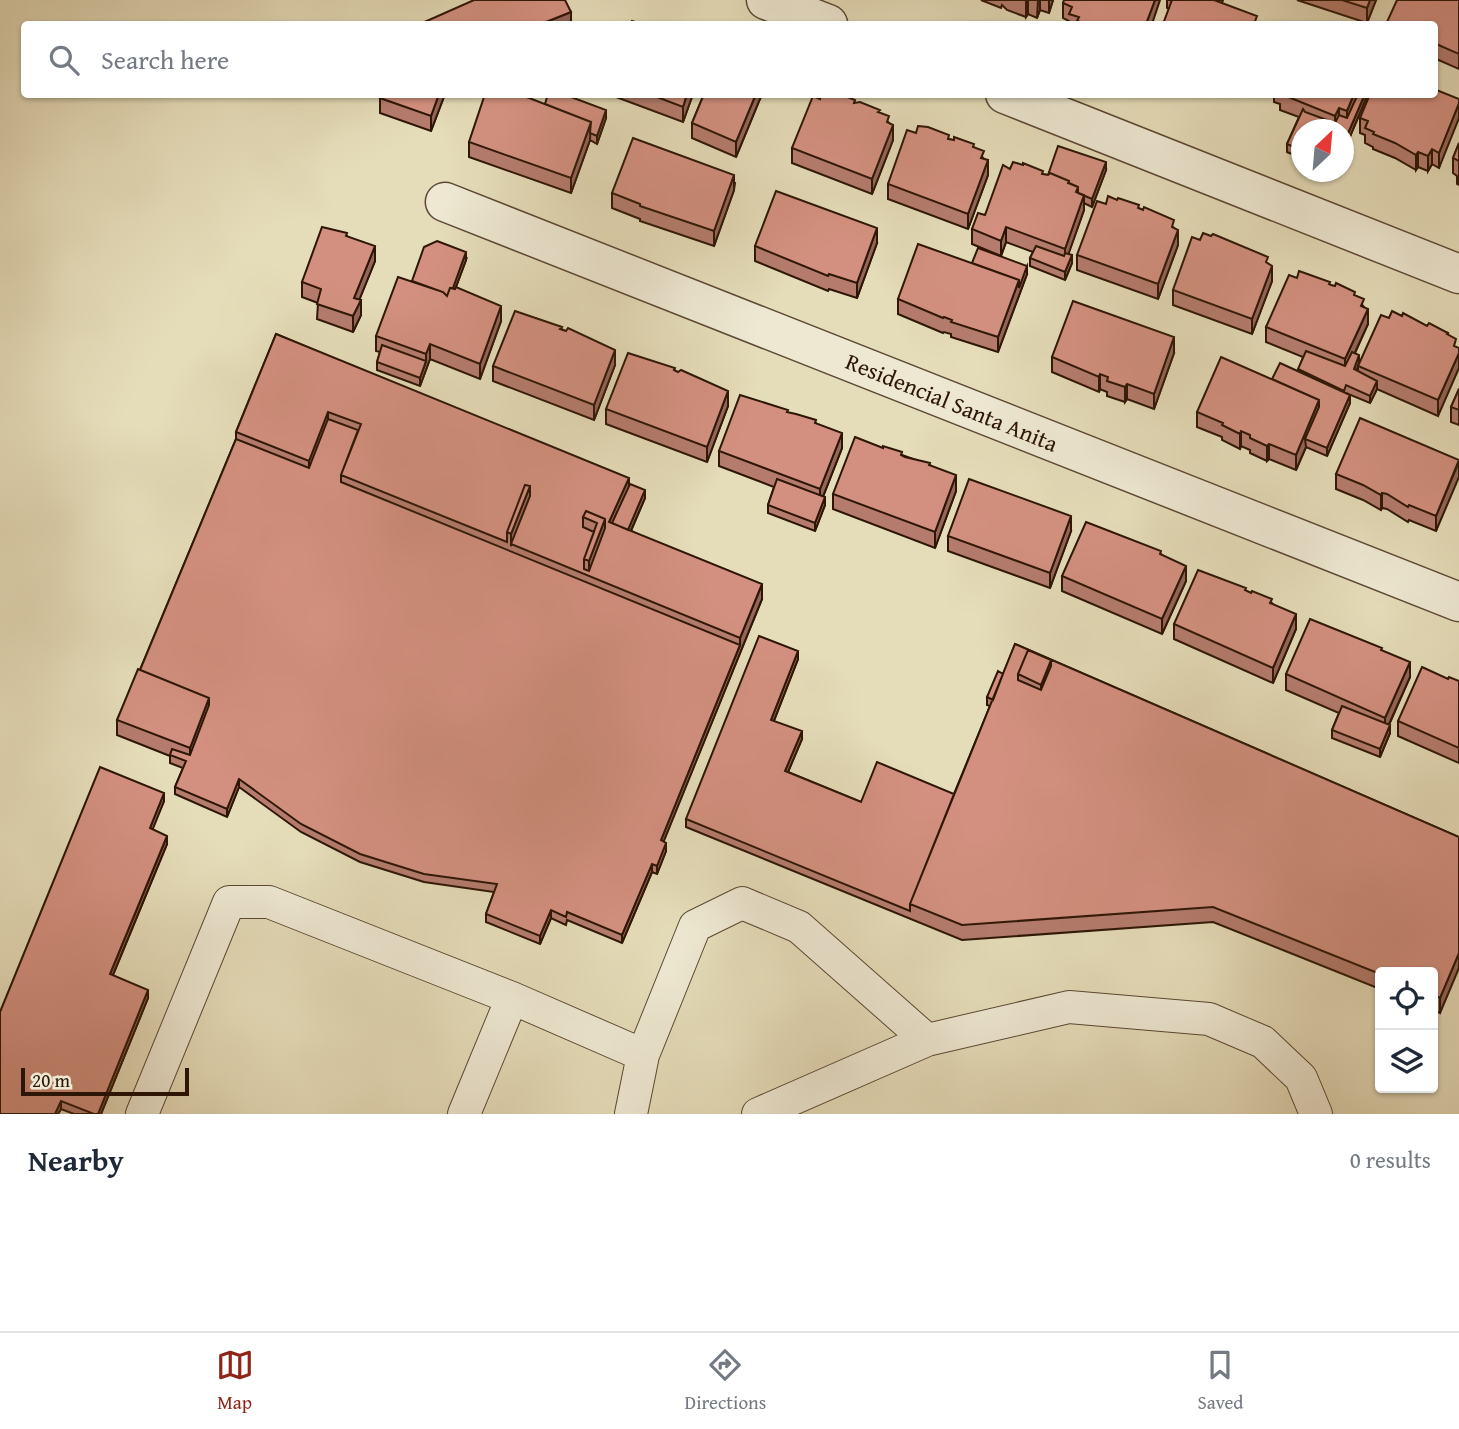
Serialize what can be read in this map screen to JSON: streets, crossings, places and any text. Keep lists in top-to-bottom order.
{
  "streets": {
    "street": ["Residencial Santa Anita"]
  },
  "scale_bar": "20 m",
  "north": "top right",
  "page": {
    "search": "Search here",
    "scale": "20 m",
    "heading": ["Nearby", "0 results"],
    "nav": ["Map", "Directions", "Saved"]
  }
}
